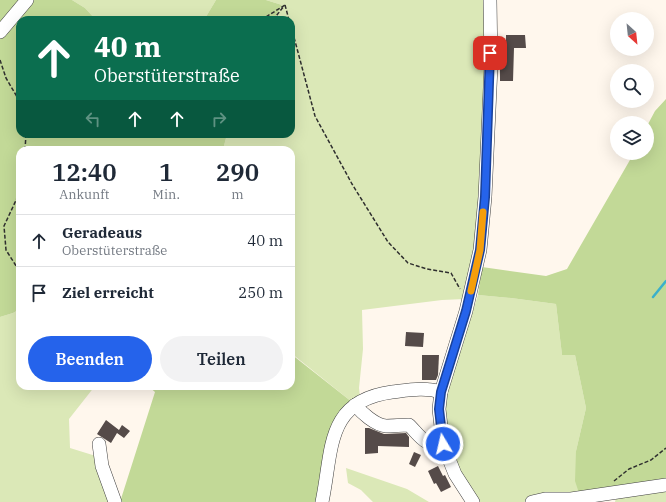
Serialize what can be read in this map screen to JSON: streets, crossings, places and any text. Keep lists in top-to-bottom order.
{
  "north": "bottom right",
  "page": {
    "turn": ["40 m", "Oberstüterstraße"],
    "eta": [
      "12:40",
      "Ankunft",
      "1",
      "Min.",
      "290",
      "m"
    ],
    "list": [
      {
        "name": "Geradeaus",
        "note": "Oberstüterstraße",
        "value": "40 m"
      },
      {
        "name": "Ziel erreicht",
        "value": "250 m"
      }
    ],
    "buttons": ["Beenden", "Teilen"]
  }
}
